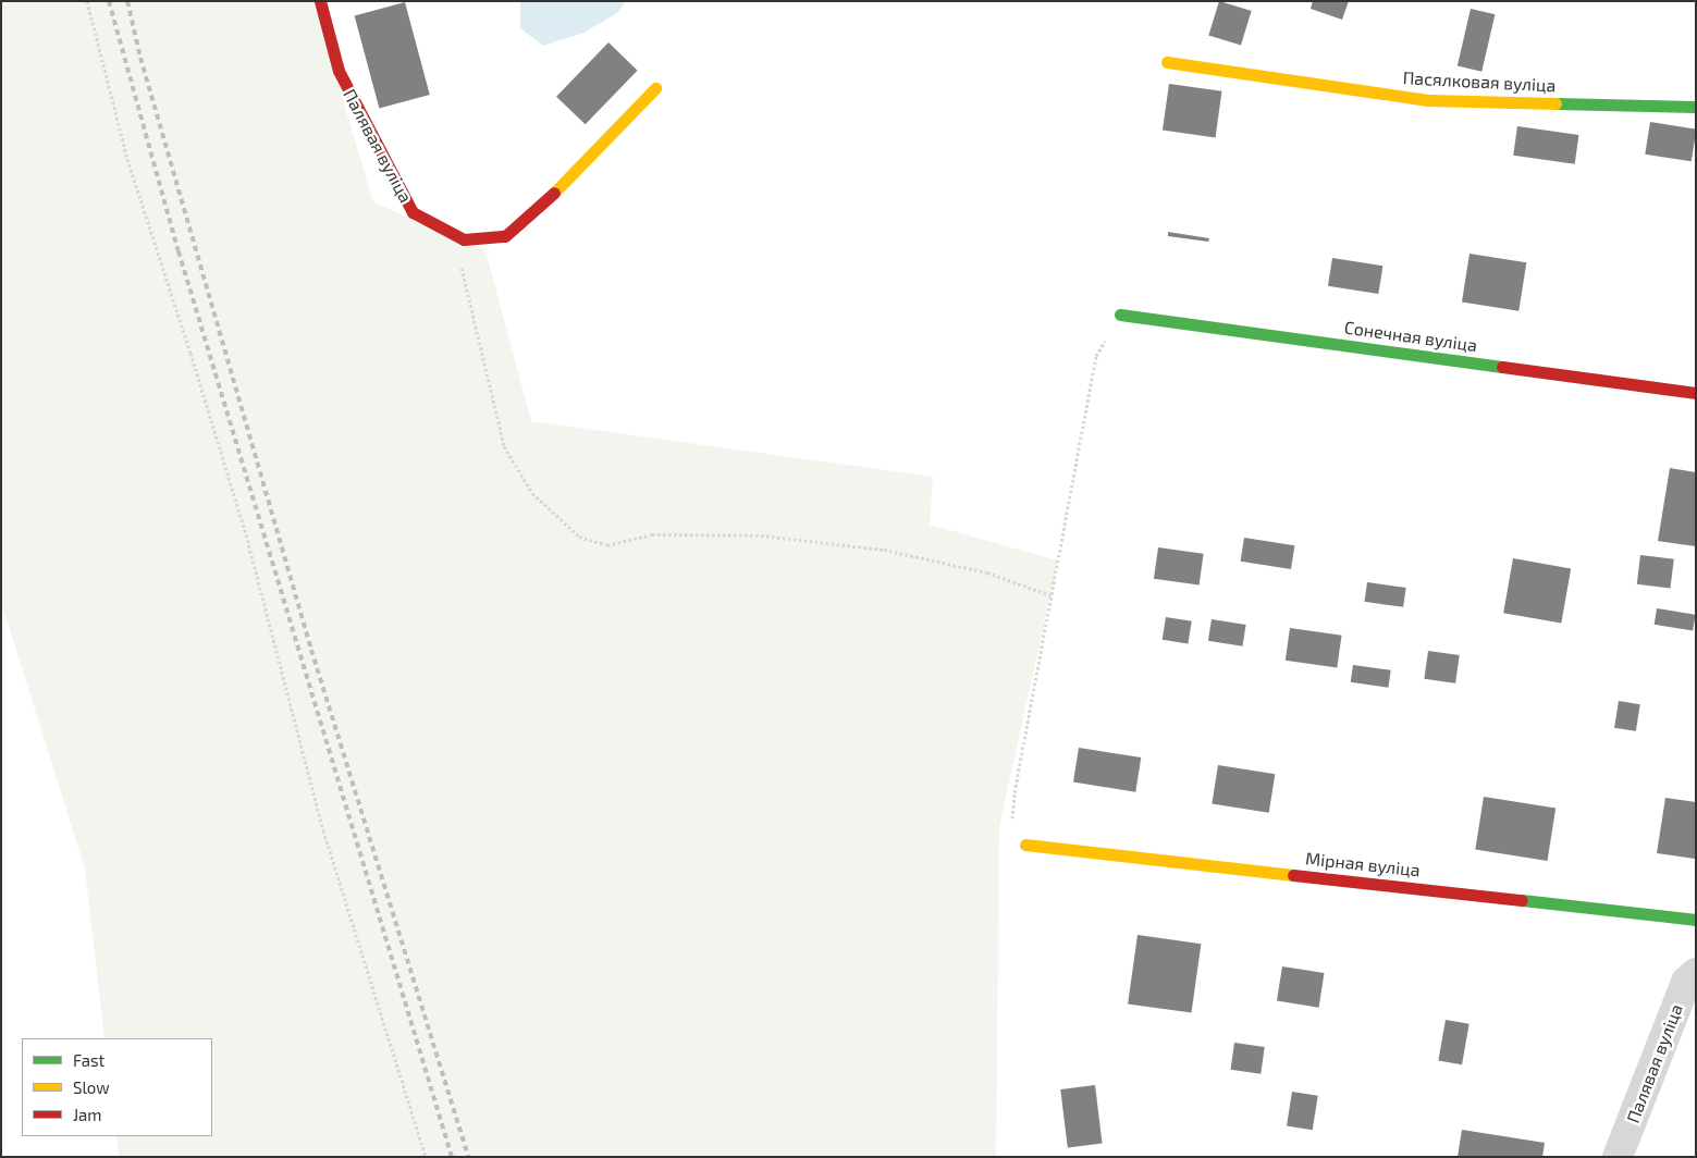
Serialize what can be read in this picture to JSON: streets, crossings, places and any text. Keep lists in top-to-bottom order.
{
  "streets": {
    "street": [
      "Пасялковая вуліца",
      "Палявая вуліца",
      "Сонечная вуліца",
      "Мірная вуліца"
    ]
  },
  "legend": ["Fast", "Slow", "Jam"]
}
